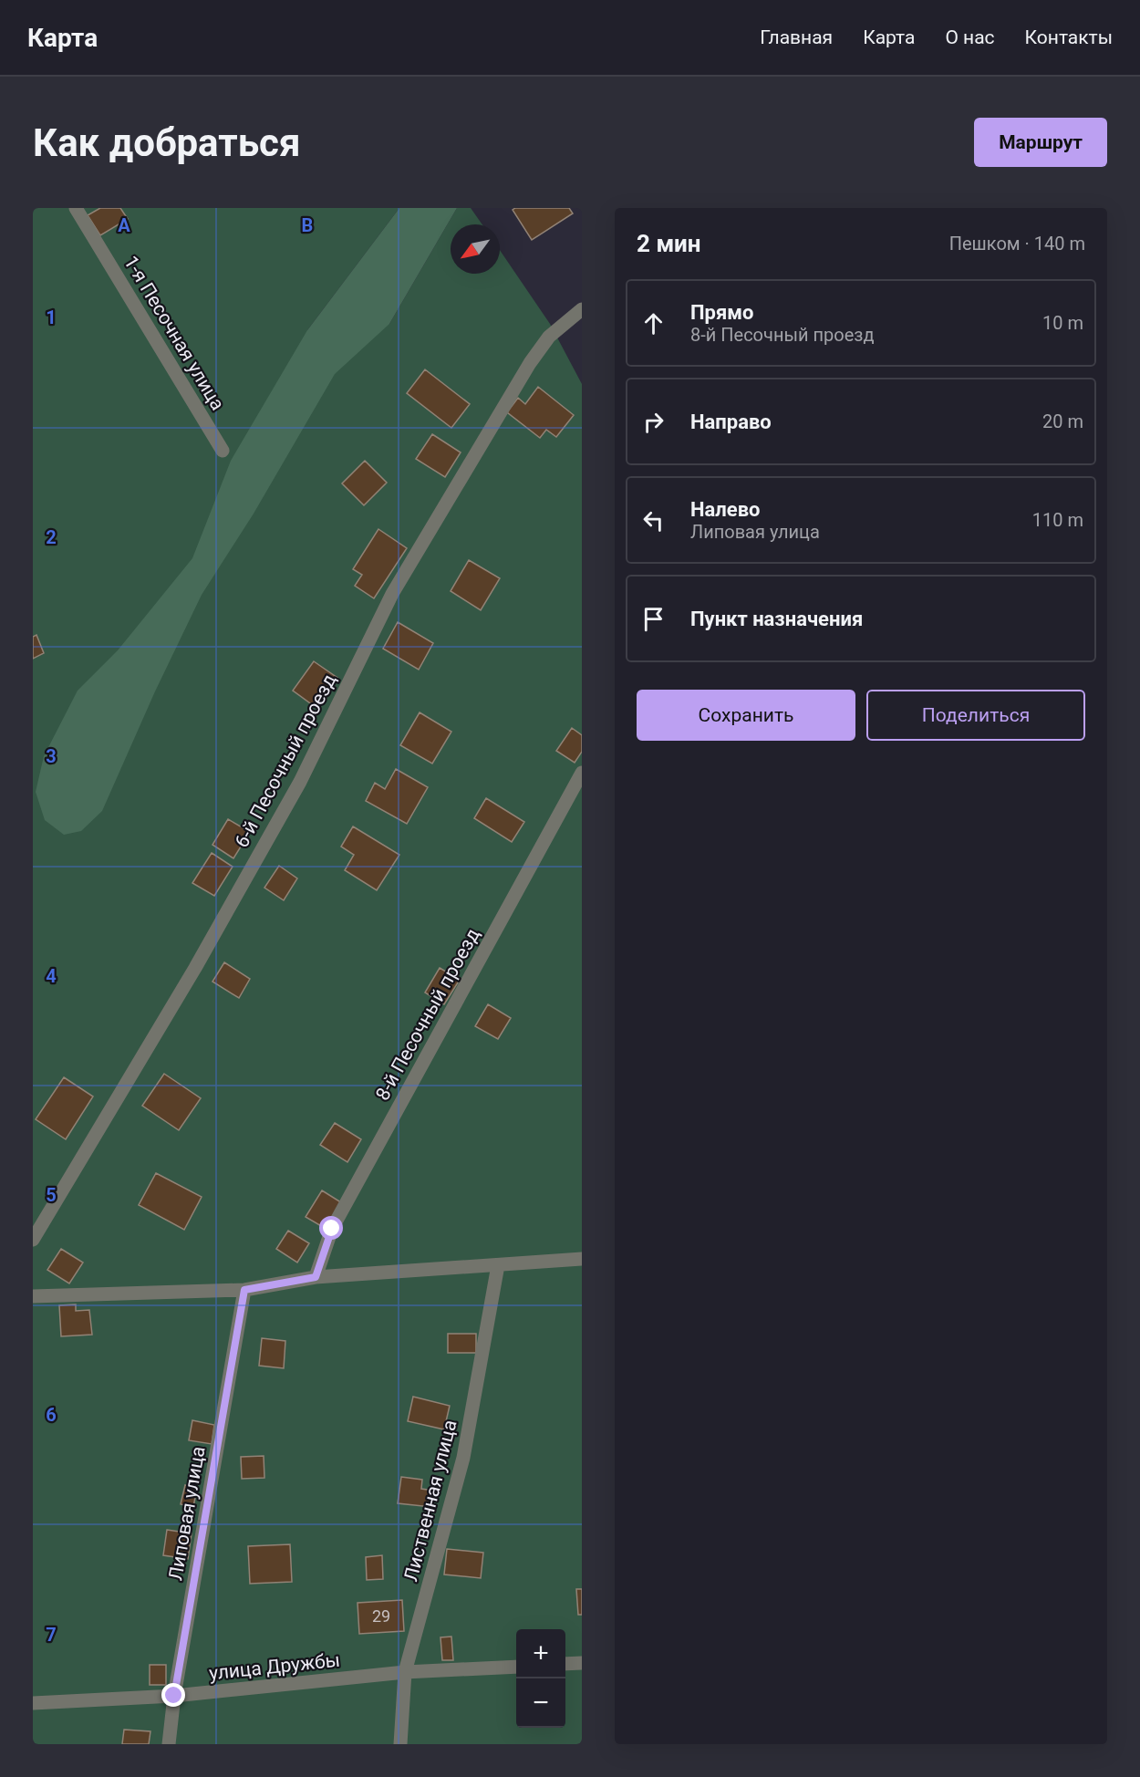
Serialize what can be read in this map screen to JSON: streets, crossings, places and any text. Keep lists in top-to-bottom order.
{
  "streets": {
    "lane": [
      "1-я Песочная улица",
      "6-й Песочный проезд",
      "8-й Песочный проезд",
      "Лиственная улица",
      "Липовая улица",
      "улица Дружбы"
    ]
  },
  "crossings": [
    ["Лиственная улица", "улица Дружбы"],
    ["Липовая улица", "улица Дружбы"]
  ],
  "house_numbers": ["29"],
  "north": "bottom left",
  "page": {
    "header": "Карта",
    "nav": [
      "Главная",
      "Карта",
      "О нас",
      "Контакты"
    ],
    "buttons": [
      "Маршрут",
      ["Сохранить", "Поделиться"]
    ],
    "title": "Как добраться",
    "heading": ["2 мин", "Пешком · 140 m"],
    "list": [
      ["Прямо", "8-й Песочный проезд", "10 m"],
      ["Направо", "20 m"],
      ["Налево", "Липовая улица", "110 m"],
      "Пункт назначения"
    ],
    "map_buttons": ["+", "−"]
  },
  "grid": {
    "columns": ["A", "B"],
    "rows": [
      "1",
      "2",
      "3",
      "4",
      "5",
      "6",
      "7"
    ]
  }
}
